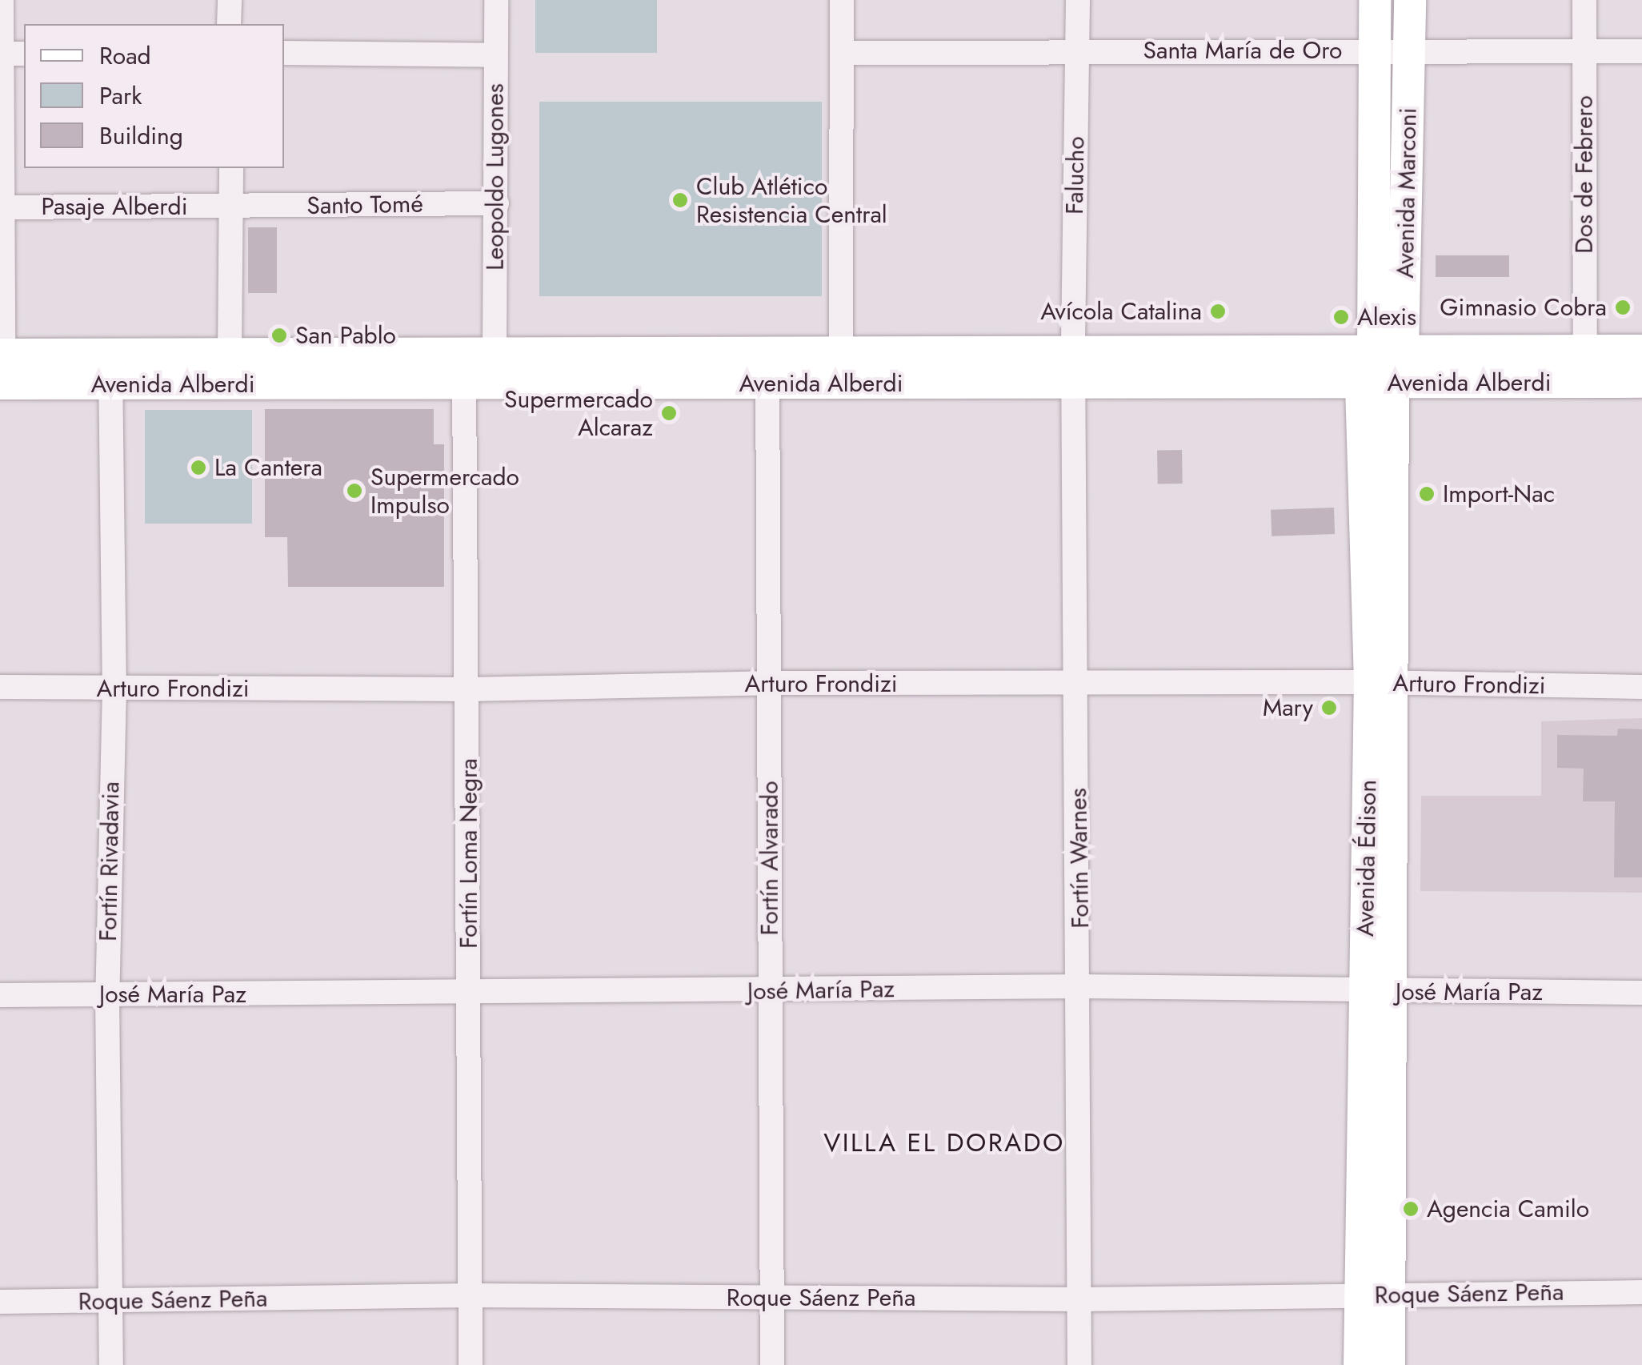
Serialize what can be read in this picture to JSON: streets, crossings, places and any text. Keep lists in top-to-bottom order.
{
  "streets": {
    "main road": ["Avenida Marconi", "Avenida Alberdi", "Avenida Édison"],
    "street": [
      "Santa María de Oro",
      "Dos de Febrero",
      "Falucho",
      "Leopoldo Lugones",
      "Santo Tomé",
      "Pasaje Alberdi",
      "Arturo Frondizi",
      "Fortín Loma Negra",
      "Fortín Alvarado",
      "Fortín Warnes",
      "Fortín Rivadavia",
      "José María Paz",
      "Roque Sáenz Peña"
    ]
  },
  "crossings": [
    ["Santa María de Oro", "Dos de Febrero"],
    ["Santa María de Oro", "Falucho"],
    ["Santa María de Oro", "Avenida Marconi"],
    ["Dos de Febrero", "Avenida Alberdi"],
    ["Falucho", "Avenida Alberdi"],
    ["Falucho", "Fortín Warnes"],
    ["Leopoldo Lugones", "Santo Tomé"],
    ["Leopoldo Lugones", "Avenida Alberdi"],
    ["Avenida Marconi", "Avenida Alberdi"],
    ["Avenida Marconi", "Avenida Édison"],
    ["Santo Tomé", "Pasaje Alberdi"],
    ["Avenida Alberdi", "Fortín Loma Negra"],
    ["Avenida Alberdi", "Fortín Alvarado"],
    ["Avenida Alberdi", "Fortín Warnes"],
    ["Avenida Alberdi", "Avenida Édison"],
    ["Avenida Alberdi", "Fortín Rivadavia"],
    ["Arturo Frondizi", "Fortín Loma Negra"],
    ["Arturo Frondizi", "Fortín Alvarado"],
    ["Arturo Frondizi", "Fortín Warnes"],
    ["Arturo Frondizi", "Avenida Édison"],
    ["Arturo Frondizi", "Fortín Rivadavia"],
    ["Fortín Loma Negra", "José María Paz"],
    ["Fortín Loma Negra", "Roque Sáenz Peña"],
    ["Fortín Alvarado", "José María Paz"],
    ["Fortín Alvarado", "Roque Sáenz Peña"],
    ["Fortín Warnes", "José María Paz"],
    ["Fortín Warnes", "Roque Sáenz Peña"],
    ["Avenida Édison", "José María Paz"],
    ["Avenida Édison", "Roque Sáenz Peña"],
    ["Fortín Rivadavia", "José María Paz"],
    ["Fortín Rivadavia", "Roque Sáenz Peña"]
  ],
  "districts": ["VILLA EL DORADO"],
  "places": [
    "Club Atlético Resistencia Central",
    "Gimnasio Cobra",
    "Avícola Catalina",
    "Alexis",
    "San Pablo",
    "Supermercado Alcaraz",
    "La Cantera",
    "Supermercado Impulso",
    "Import-Nac",
    "Mary",
    "Agencia Camilo"
  ],
  "legend": ["Road", "Park", "Building"]
}
